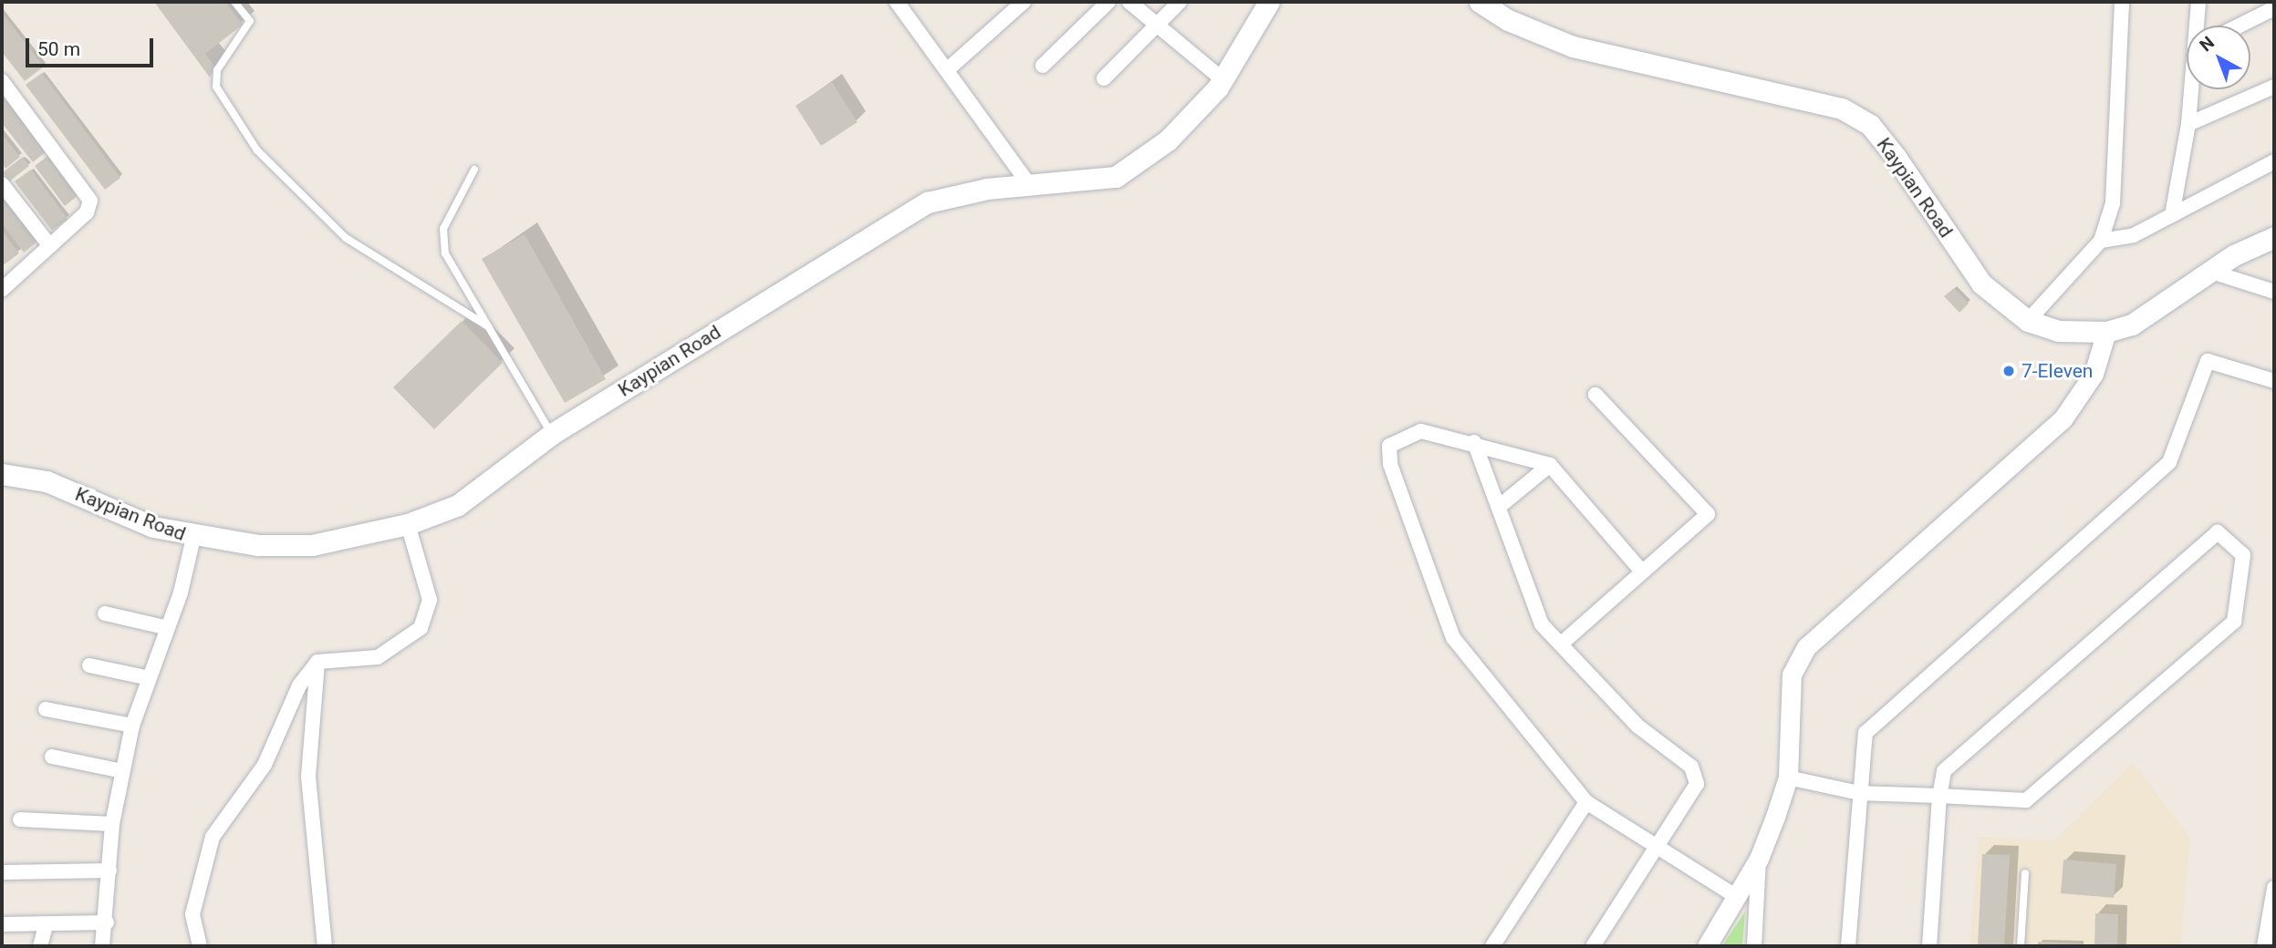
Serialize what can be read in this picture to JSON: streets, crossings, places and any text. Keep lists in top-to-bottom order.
{
  "streets": {
    "main road": ["Kaypian Road"]
  },
  "places": ["7-Eleven"],
  "scale_bar": "50 m",
  "north": "top left"
}
